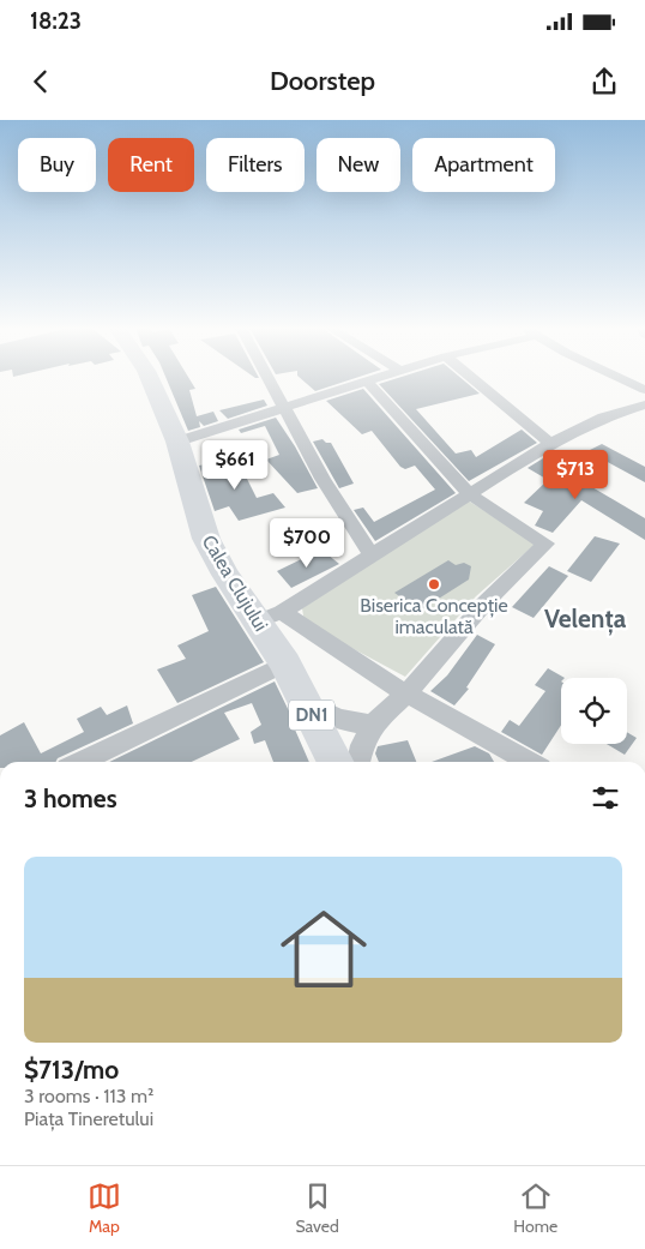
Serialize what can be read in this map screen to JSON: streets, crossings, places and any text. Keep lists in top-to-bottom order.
{
  "streets": {
    "main road": ["Calea Clujului", "DN1"]
  },
  "districts": ["Velența"],
  "places": ["Biserica Concepție imaculată"],
  "page": {
    "status": "18:23",
    "header": "Doorstep",
    "chip": [
      "Buy",
      "Rent",
      "Filters",
      "New",
      "Apartment"
    ],
    "price": ["$661", "$713", "$700"],
    "heading": "3 homes",
    "list": [
      {
        "name": "$713/mo",
        "note": "3 rooms · 113 m² · Piața Tineretului"
      }
    ],
    "tabs": ["Map", "Saved", "Home"]
  }
}
